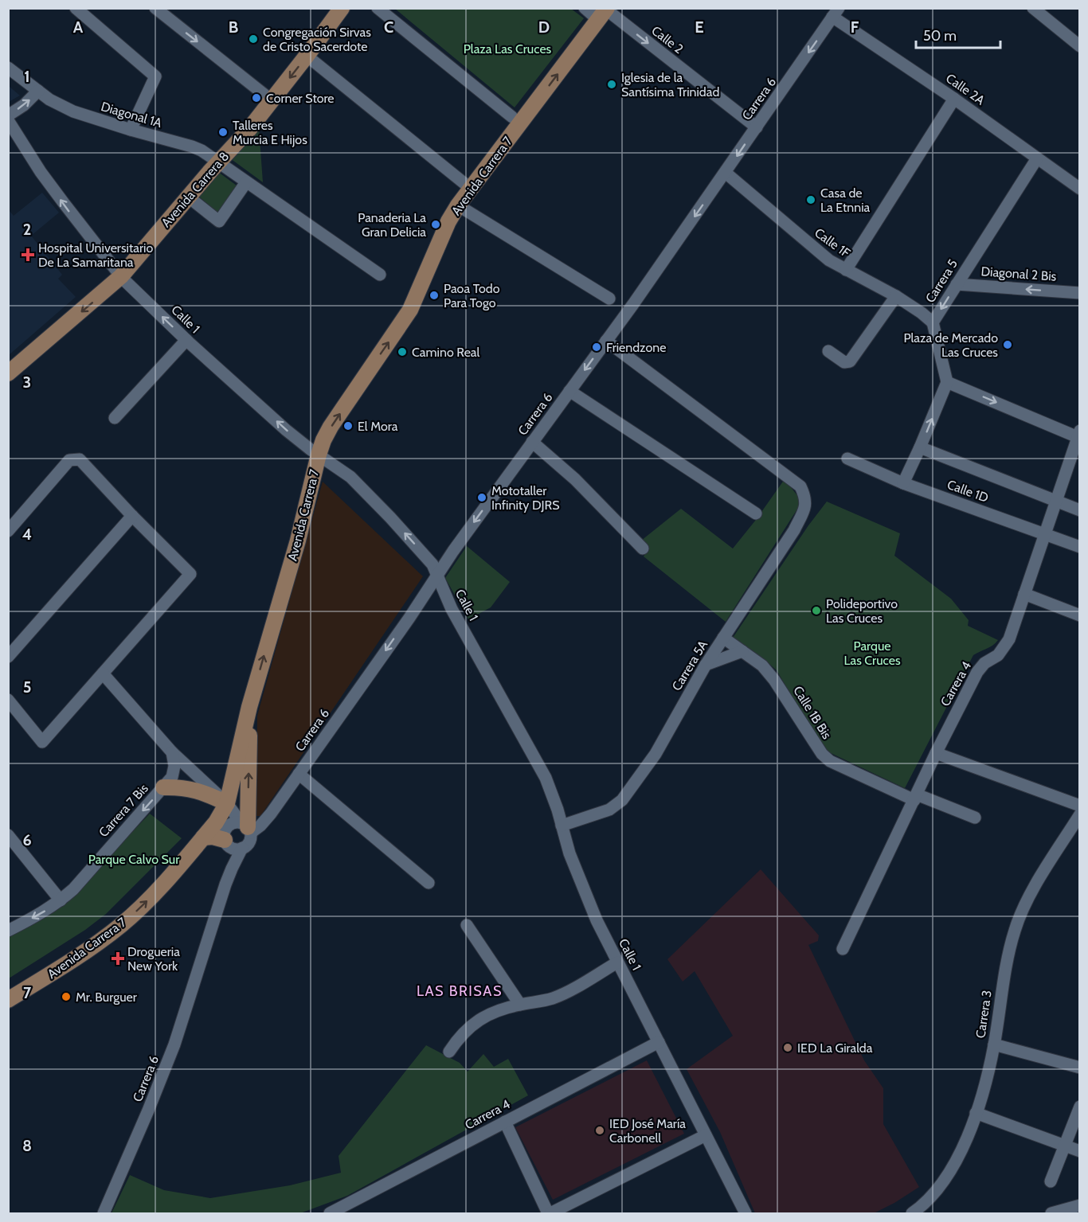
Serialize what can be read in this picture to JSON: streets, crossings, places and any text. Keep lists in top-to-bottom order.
{
  "streets": {
    "main road": ["Avenida Carrera 7", "Avenida Carrera 8"],
    "street": [
      "Calle 2",
      "Calle 2A",
      "Carrera 6",
      "Diagonal 1A",
      "Calle 1F",
      "Diagonal 2 Bis",
      "Carrera 5",
      "Calle 1",
      "Calle 1D",
      "Carrera 5A",
      "Carrera 4",
      "Calle 1B Bis",
      "Carrera 7 Bis",
      "Carrera 3"
    ]
  },
  "crossings": [
    ["Calle 2", "Carrera 6"],
    ["Calle 2", "Avenida Carrera 7"],
    ["Calle 2A", "Carrera 6"],
    ["Calle 2A", "Carrera 5"],
    ["Carrera 6", "Calle 1F"],
    ["Carrera 6", "Calle 1"],
    ["Carrera 6", "Carrera 5A"],
    ["Diagonal 1A", "Avenida Carrera 8"],
    ["Avenida Carrera 7", "Calle 1"],
    ["Avenida Carrera 8", "Calle 1"],
    ["Calle 1F", "Carrera 5"],
    ["Diagonal 2 Bis", "Carrera 5"],
    ["Calle 1", "Carrera 5A"],
    ["Calle 1", "Carrera 4"],
    ["Calle 1D", "Carrera 4"],
    ["Carrera 5A", "Calle 1B Bis"],
    ["Carrera 4", "Calle 1B Bis"]
  ],
  "one_way": [
    "Calle 2",
    "Carrera 6",
    "Avenida Carrera 7",
    "Avenida Carrera 8",
    "Diagonal 2 Bis",
    "Calle 1",
    "Carrera 7 Bis"
  ],
  "districts": ["LAS BRISAS"],
  "parks": ["Plaza Las Cruces", "Parque Las Cruces", "Parque Calvo Sur"],
  "places": {
    "other": [
      "Congregación Sirvas de Cristo Sacerdote",
      "Iglesia de la Santísima Trinidad",
      "Corner Store",
      "Talleres Murcia E Hijos",
      "Casa de La Etnnia",
      "Panaderia La Gran Delicia",
      "Paoa Todo Para Togo",
      "Plaza de Mercado Las Cruces",
      "Friendzone",
      "Camino Real",
      "El Mora",
      "Mototaller Infinity DJRS",
      "Polideportivo Las Cruces",
      "Mr. Burguer",
      "IED La Giralda",
      "IED José María Carbonell"
    ],
    "health": ["Hospital Universitario De La Samaritana", "Drogueria New York"]
  },
  "scale_bar": "50 m",
  "grid": {
    "columns": [
      "A",
      "B",
      "C",
      "D",
      "E",
      "F"
    ],
    "rows": [
      "1",
      "2",
      "3",
      "4",
      "5",
      "6",
      "7",
      "8"
    ]
  }
}
